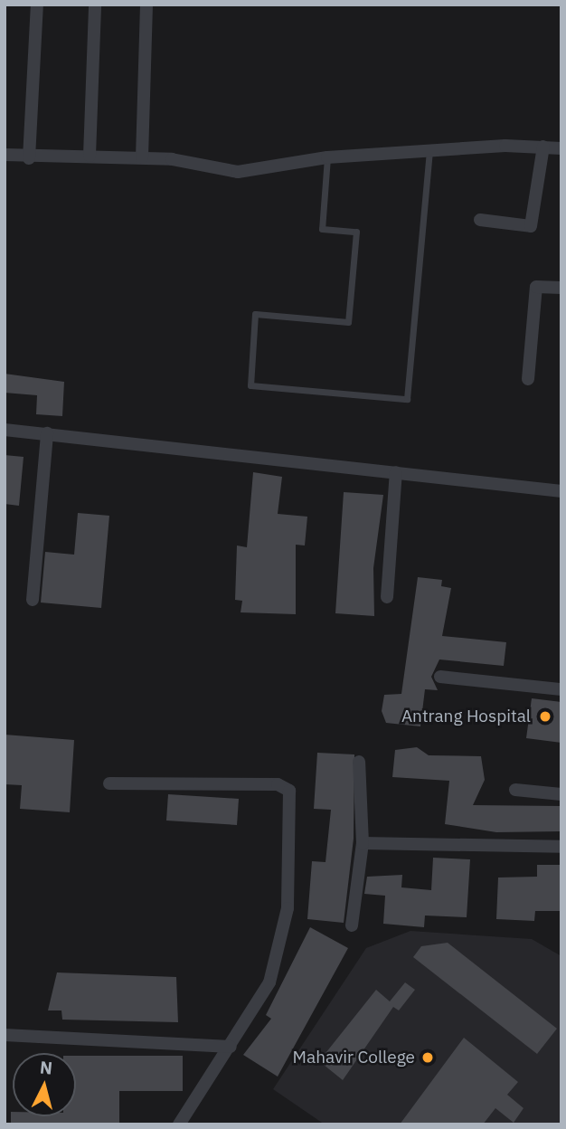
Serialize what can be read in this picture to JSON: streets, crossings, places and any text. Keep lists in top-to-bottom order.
{
  "places": ["Antrang Hospital", "Mahavir College"],
  "north": "top"
}
